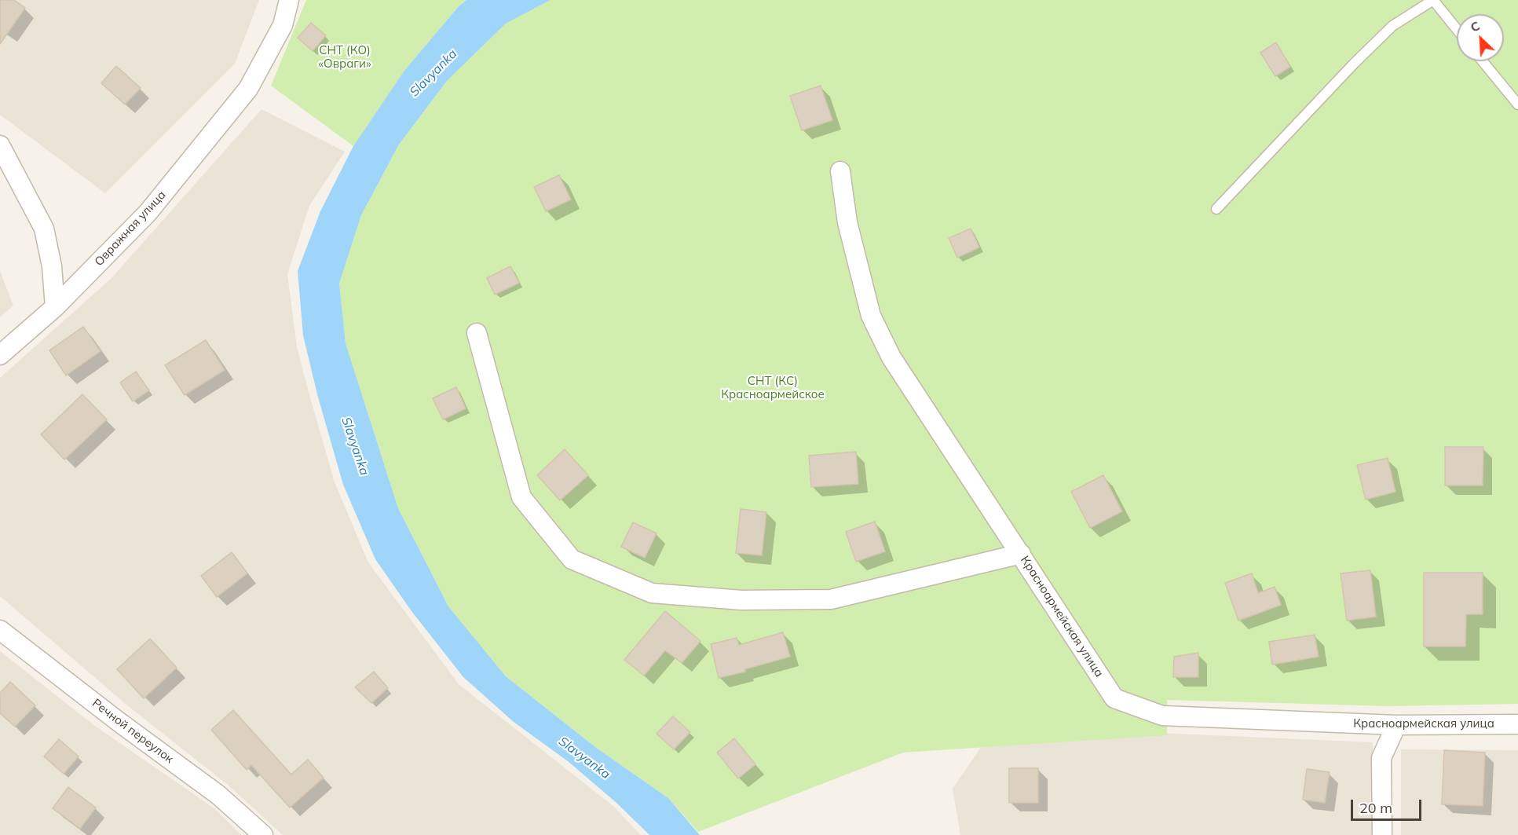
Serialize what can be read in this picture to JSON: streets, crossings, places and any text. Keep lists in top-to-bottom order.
{
  "streets": {
    "street": ["Овражная улица", "Красноармейская улица", "Речной переулок"]
  },
  "water": ["Slavyanka"],
  "parks": ["СНТ (КО) «Овраги»", "СНТ (КС) Красноармейское"],
  "scale_bar": "20 m",
  "north": "top left"
}
